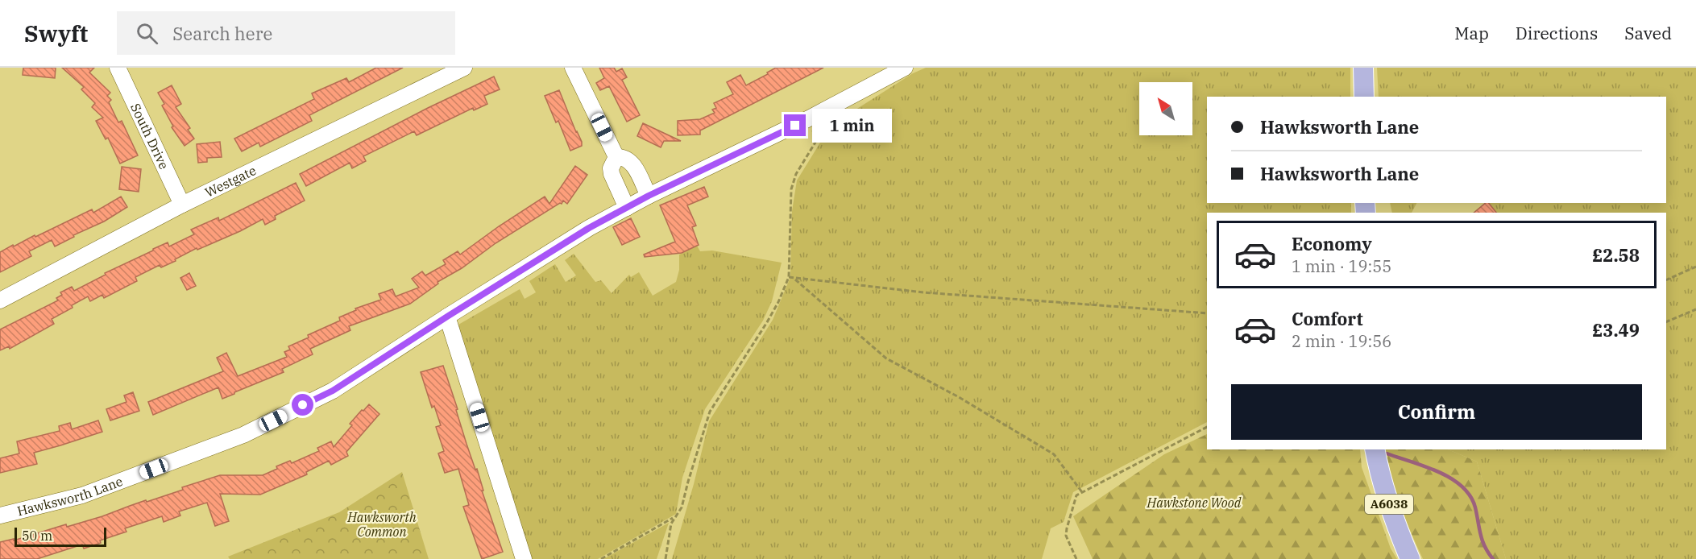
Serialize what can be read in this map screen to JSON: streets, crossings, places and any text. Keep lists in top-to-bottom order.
{
  "streets": {
    "main road": ["A6038"],
    "street": ["South Drive", "Westgate", "Hawksworth Lane"]
  },
  "crossings": [
    ["South Drive", "Westgate"]
  ],
  "parks": ["Hawkstone Wood", "Hawksworth Common"],
  "scale_bar": "50 m",
  "north": "top left",
  "page": {
    "header": "Swyft",
    "search": "Search here",
    "nav": ["Map", "Directions", "Saved"],
    "banner": ["Hawksworth Lane", "Hawksworth Lane"],
    "bubble": "1 min",
    "list": [
      {
        "name": "Economy",
        "note": "1 min · 19:55",
        "value": "£2.58"
      },
      {
        "name": "Comfort",
        "note": "2 min · 19:56",
        "value": "£3.49"
      }
    ],
    "buttons": "Confirm",
    "scale": "50 m"
  }
}
